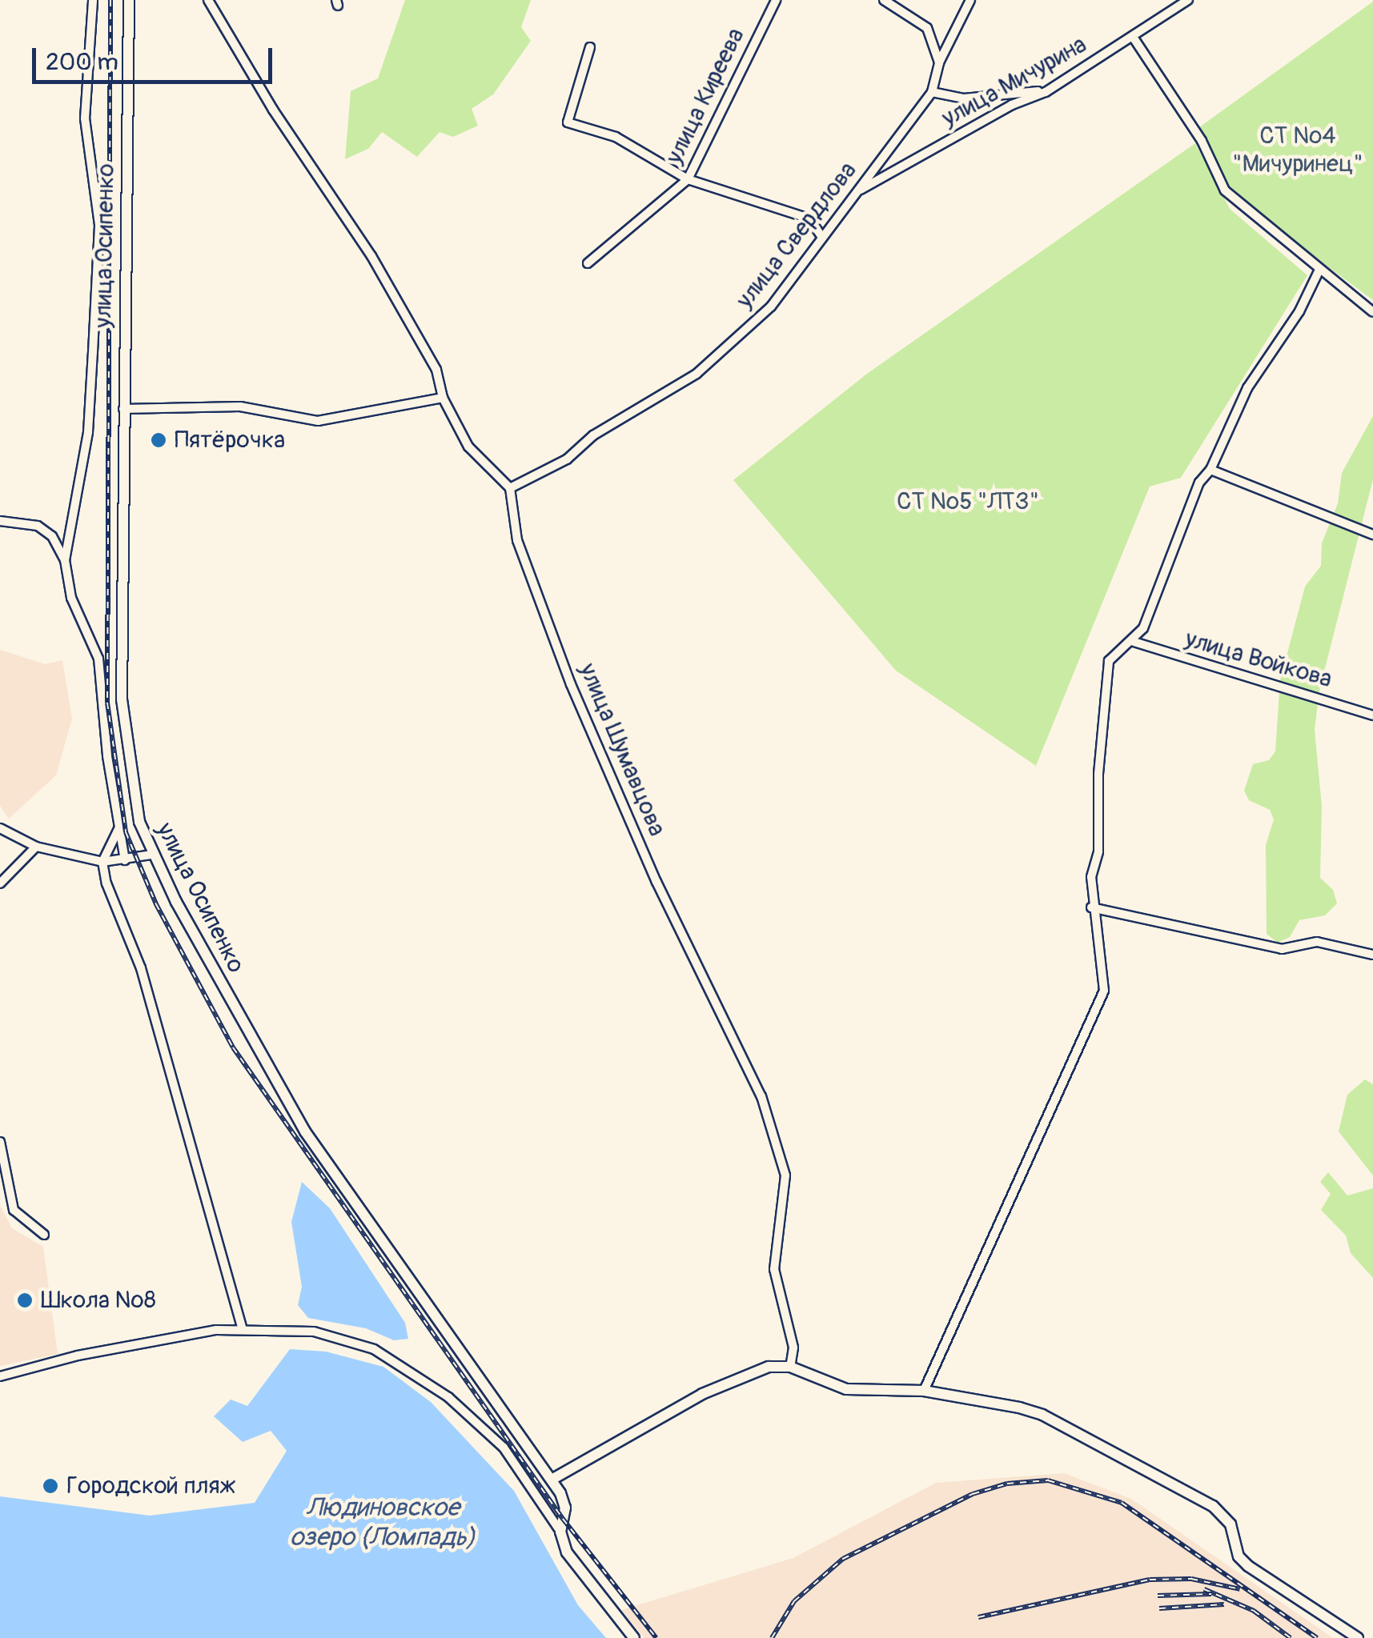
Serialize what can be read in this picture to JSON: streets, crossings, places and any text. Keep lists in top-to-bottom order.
{
  "streets": {
    "street": [
      "улица Мичурина",
      "улица Киреева",
      "улица Свердлова",
      "улица Осипенко",
      "улица Войкова",
      "улица Шумавцова"
    ]
  },
  "crossings": [
    ["улица Мичурина", "улица Свердлова"],
    ["улица Свердлова", "улица Шумавцова"]
  ],
  "water": ["Людиновское озеро (Ломпадь)"],
  "parks": ["СТ №4 \"Мичуринец\"", "СТ №5 \"ЛТЗ\""],
  "places": ["Пятёрочка", "Школа №8", "Городской пляж"],
  "scale_bar": "200 m"
}
